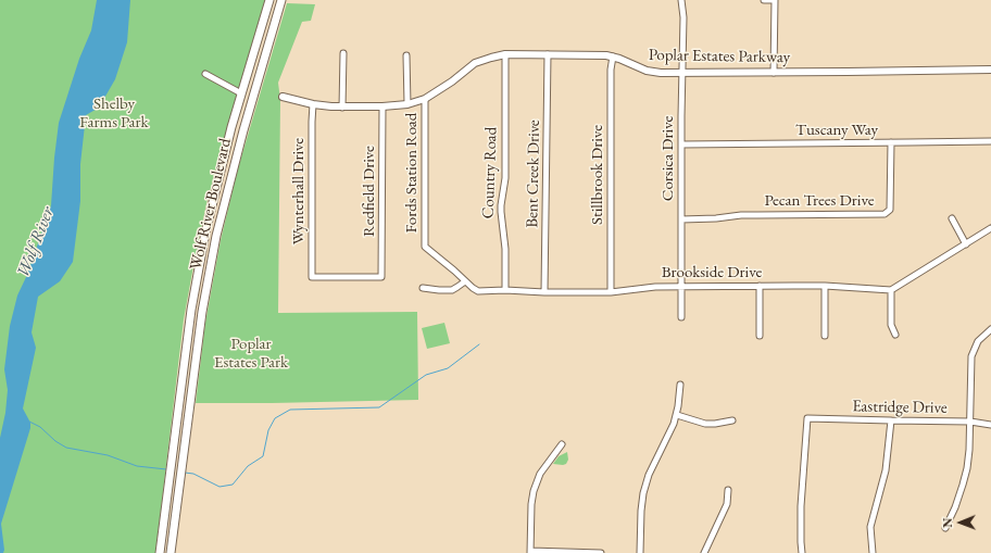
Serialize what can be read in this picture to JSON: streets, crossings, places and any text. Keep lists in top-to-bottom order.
{
  "streets": {
    "main road": ["Wolf River Boulevard"],
    "street": [
      "Poplar Estates Parkway",
      "Tuscany Way",
      "Corsica Drive",
      "Fords Station Road",
      "Country Road",
      "Bent Creek Drive",
      "Stillbrook Drive",
      "Wynterhall Drive",
      "Redfield Drive",
      "Pecan Trees Drive",
      "Brookside Drive",
      "Eastridge Drive"
    ]
  },
  "crossings": [
    ["Poplar Estates Parkway", "Corsica Drive"],
    ["Poplar Estates Parkway", "Fords Station Road"],
    ["Poplar Estates Parkway", "Country Road"],
    ["Poplar Estates Parkway", "Bent Creek Drive"],
    ["Poplar Estates Parkway", "Stillbrook Drive"],
    ["Poplar Estates Parkway", "Wynterhall Drive"],
    ["Poplar Estates Parkway", "Redfield Drive"],
    ["Tuscany Way", "Corsica Drive"],
    ["Tuscany Way", "Pecan Trees Drive"],
    ["Corsica Drive", "Pecan Trees Drive"],
    ["Corsica Drive", "Brookside Drive"],
    ["Fords Station Road", "Brookside Drive"],
    ["Country Road", "Brookside Drive"],
    ["Bent Creek Drive", "Brookside Drive"],
    ["Stillbrook Drive", "Brookside Drive"],
    ["Wynterhall Drive", "Redfield Drive"]
  ],
  "water": ["Wolf River"],
  "parks": ["Shelby Farms Park", "Poplar Estates Park"],
  "north": "left"
}
